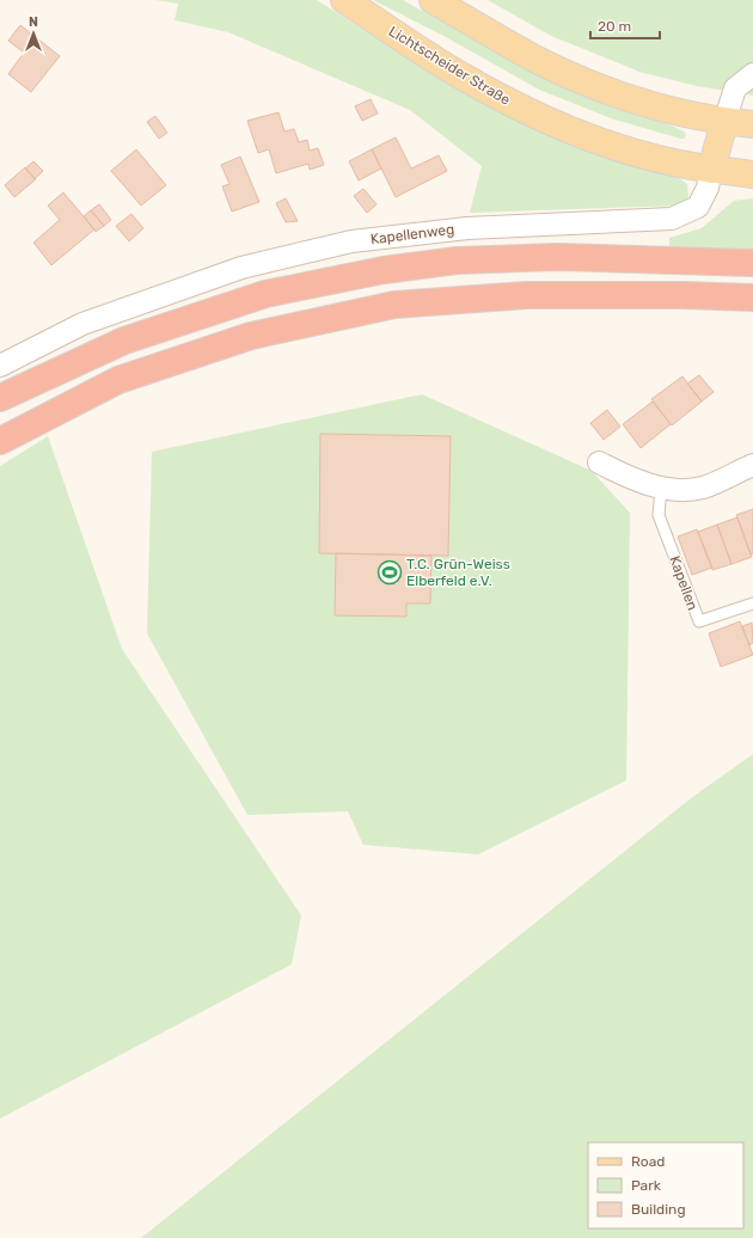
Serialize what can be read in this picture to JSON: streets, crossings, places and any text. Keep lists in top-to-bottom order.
{
  "streets": {
    "main road": ["Lichtscheider Straße", "Kapellenweg"],
    "lane": ["Kapellen"]
  },
  "crossings": [
    ["Lichtscheider Straße", "Kapellenweg"]
  ],
  "places": {
    "sports": ["T.C. Grün-Weiss Elberfeld e.V."]
  },
  "legend": ["Road", "Park", "Building"],
  "scale_bar": "20 m",
  "north": "top"
}
